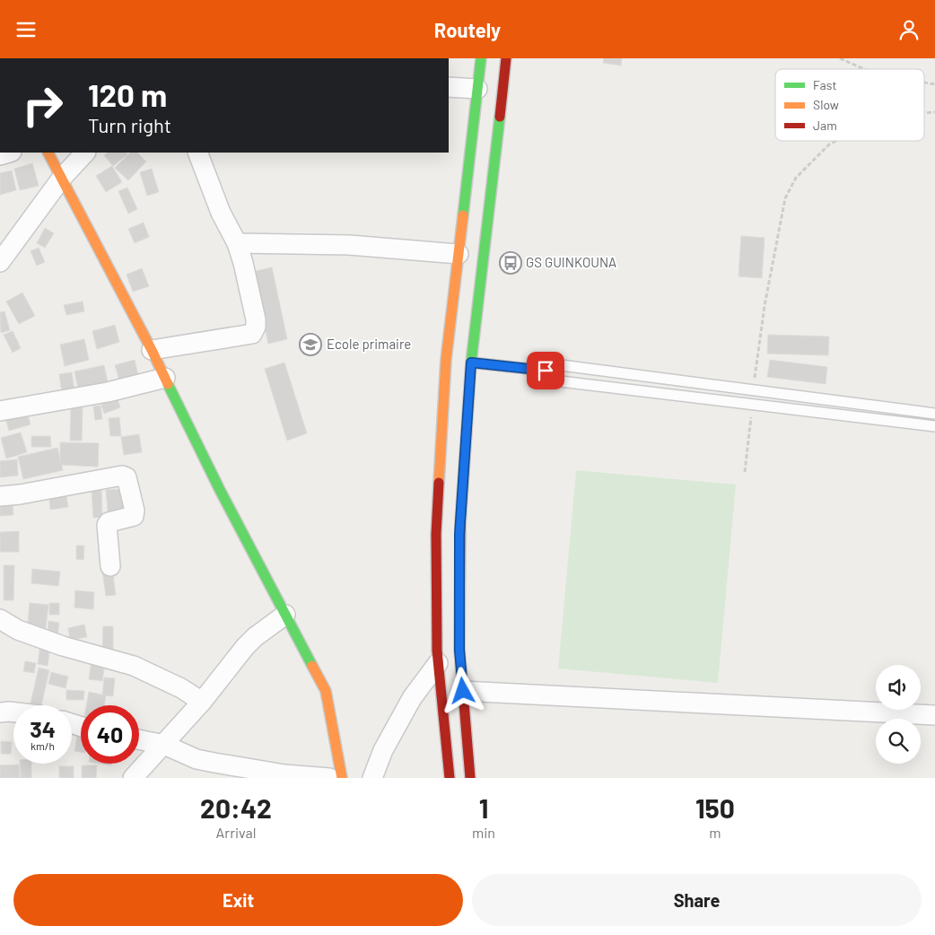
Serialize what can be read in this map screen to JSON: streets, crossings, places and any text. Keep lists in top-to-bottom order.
{
  "places": {
    "bus stop": ["GS GUINKOUNA"],
    "school or university": ["Ecole primaire"]
  },
  "legend": ["Fast", "Slow", "Jam"],
  "page": {
    "header": "Routely",
    "turn": ["120 m", "Turn right"],
    "speed": "34 km/h",
    "limit": "40",
    "eta": [
      "20:42",
      "Arrival",
      "1",
      "min",
      "150",
      "m"
    ],
    "buttons": ["Exit", "Share"]
  }
}
